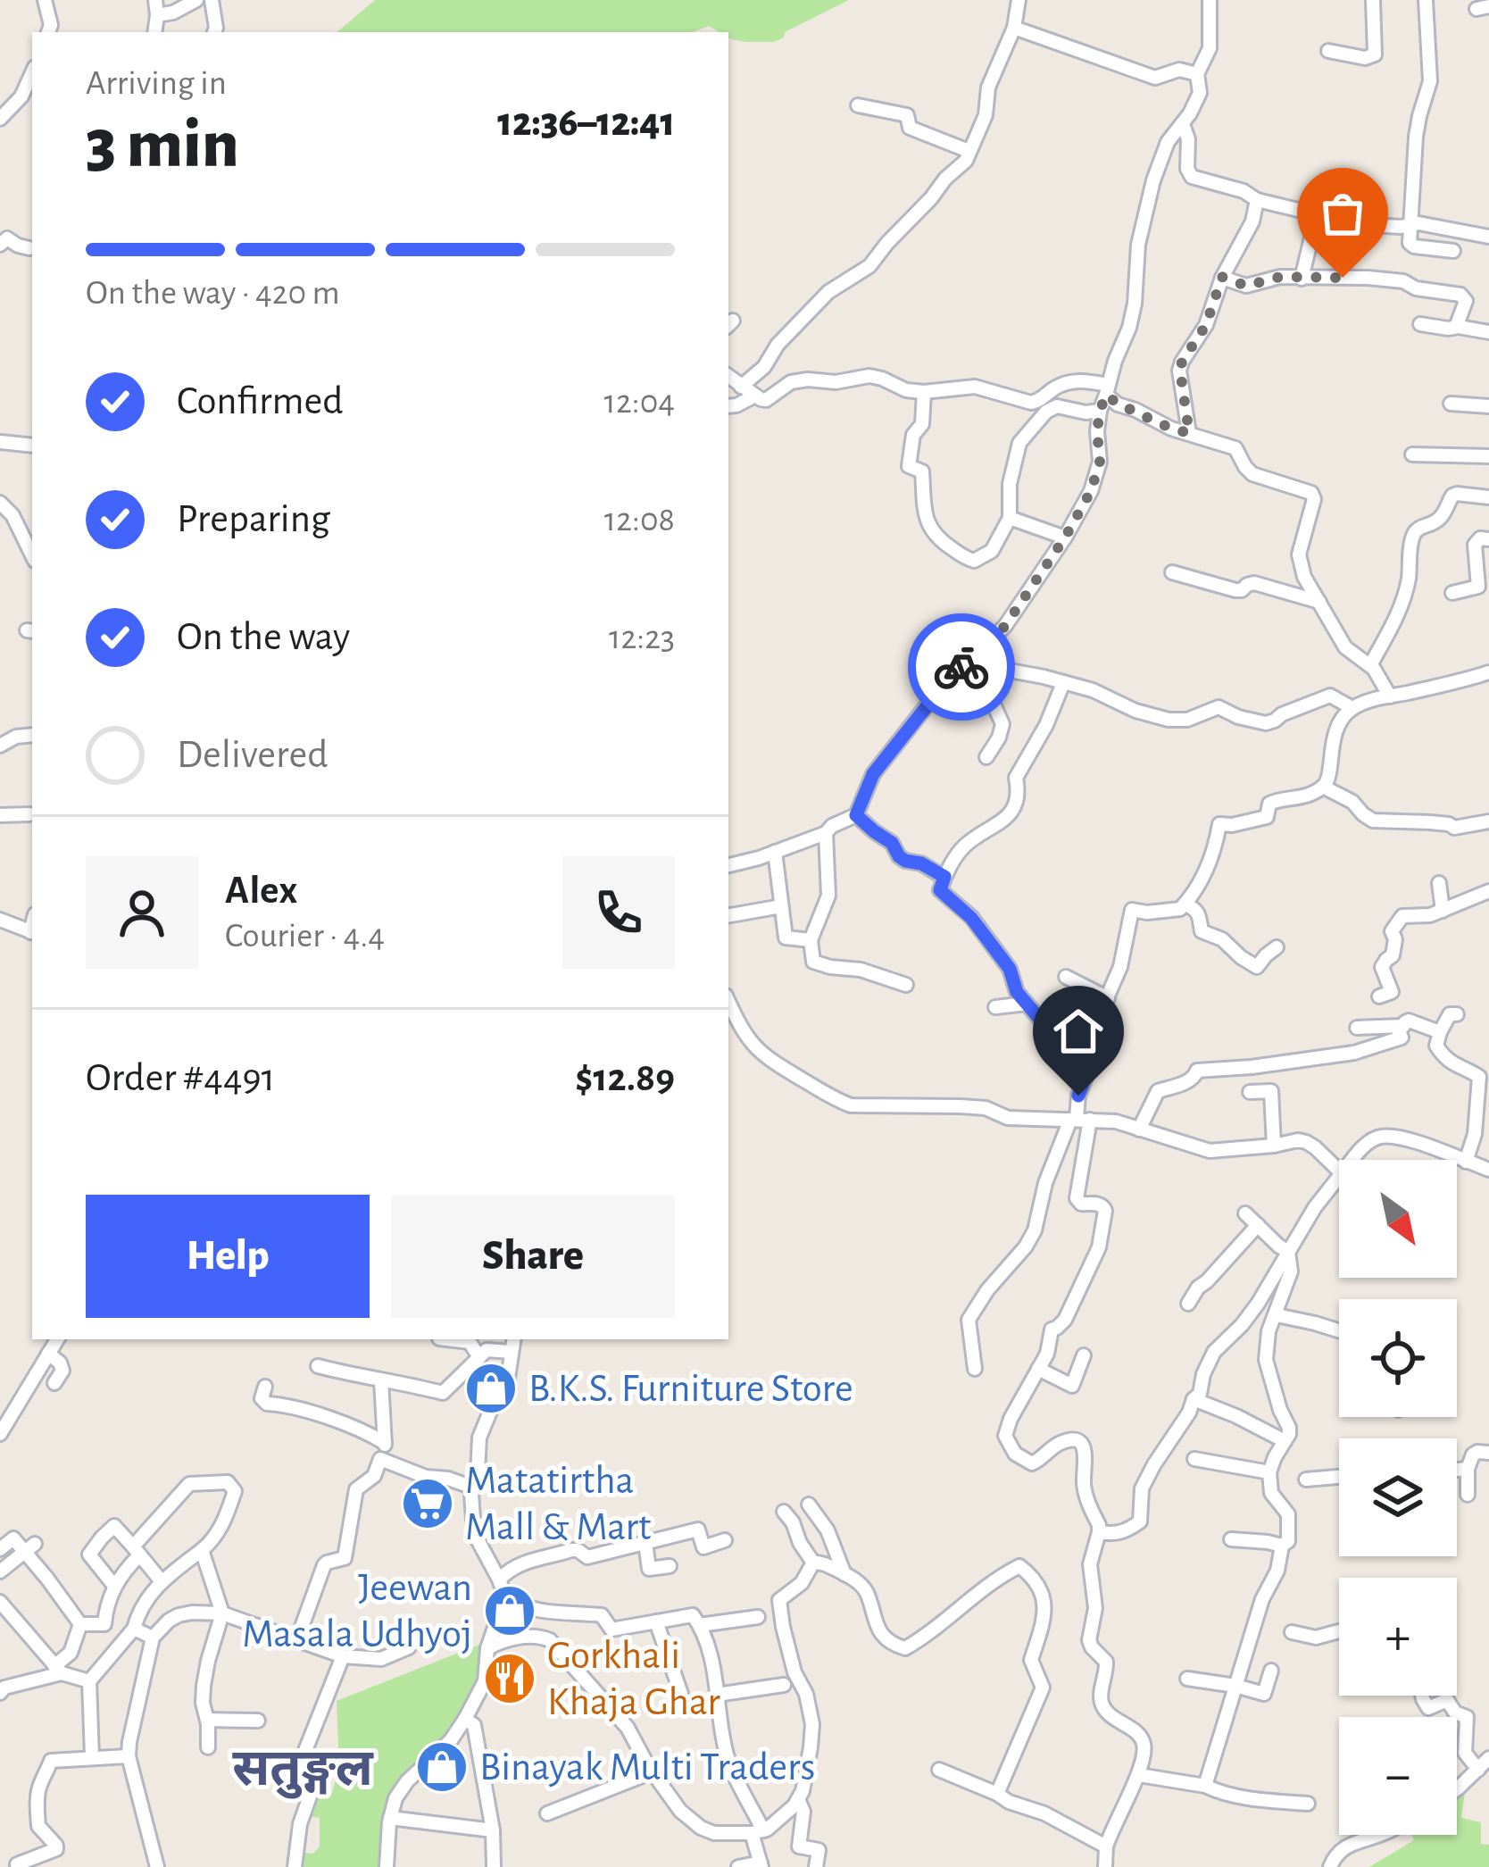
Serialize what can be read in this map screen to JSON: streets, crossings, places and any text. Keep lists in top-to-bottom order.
{
  "districts": ["सतुङ्गल"],
  "places": {
    "shop": ["B.K.S. Furniture Store", "Jeewan Masala Udhyoj", "Binayak Multi Traders"],
    "supermarket": ["Matatirtha Mall & Mart"],
    "restaurant": ["Gorkhali Khaja Ghar"]
  },
  "north": "bottom right",
  "page": {
    "heading": ["3 min", "Arriving in", "12:36–12:41"],
    "panel": [
      "Alex",
      "Courier · 4.4",
      "Order #4491",
      "$12.89"
    ],
    "bar": "On the way · 420 m",
    "list": [
      ["Confirmed", "12:04"],
      ["Preparing", "12:08"],
      ["On the way", "12:23"],
      "Delivered"
    ],
    "map_buttons": ["+", "−"],
    "buttons": ["Help", "Share"]
  }
}
